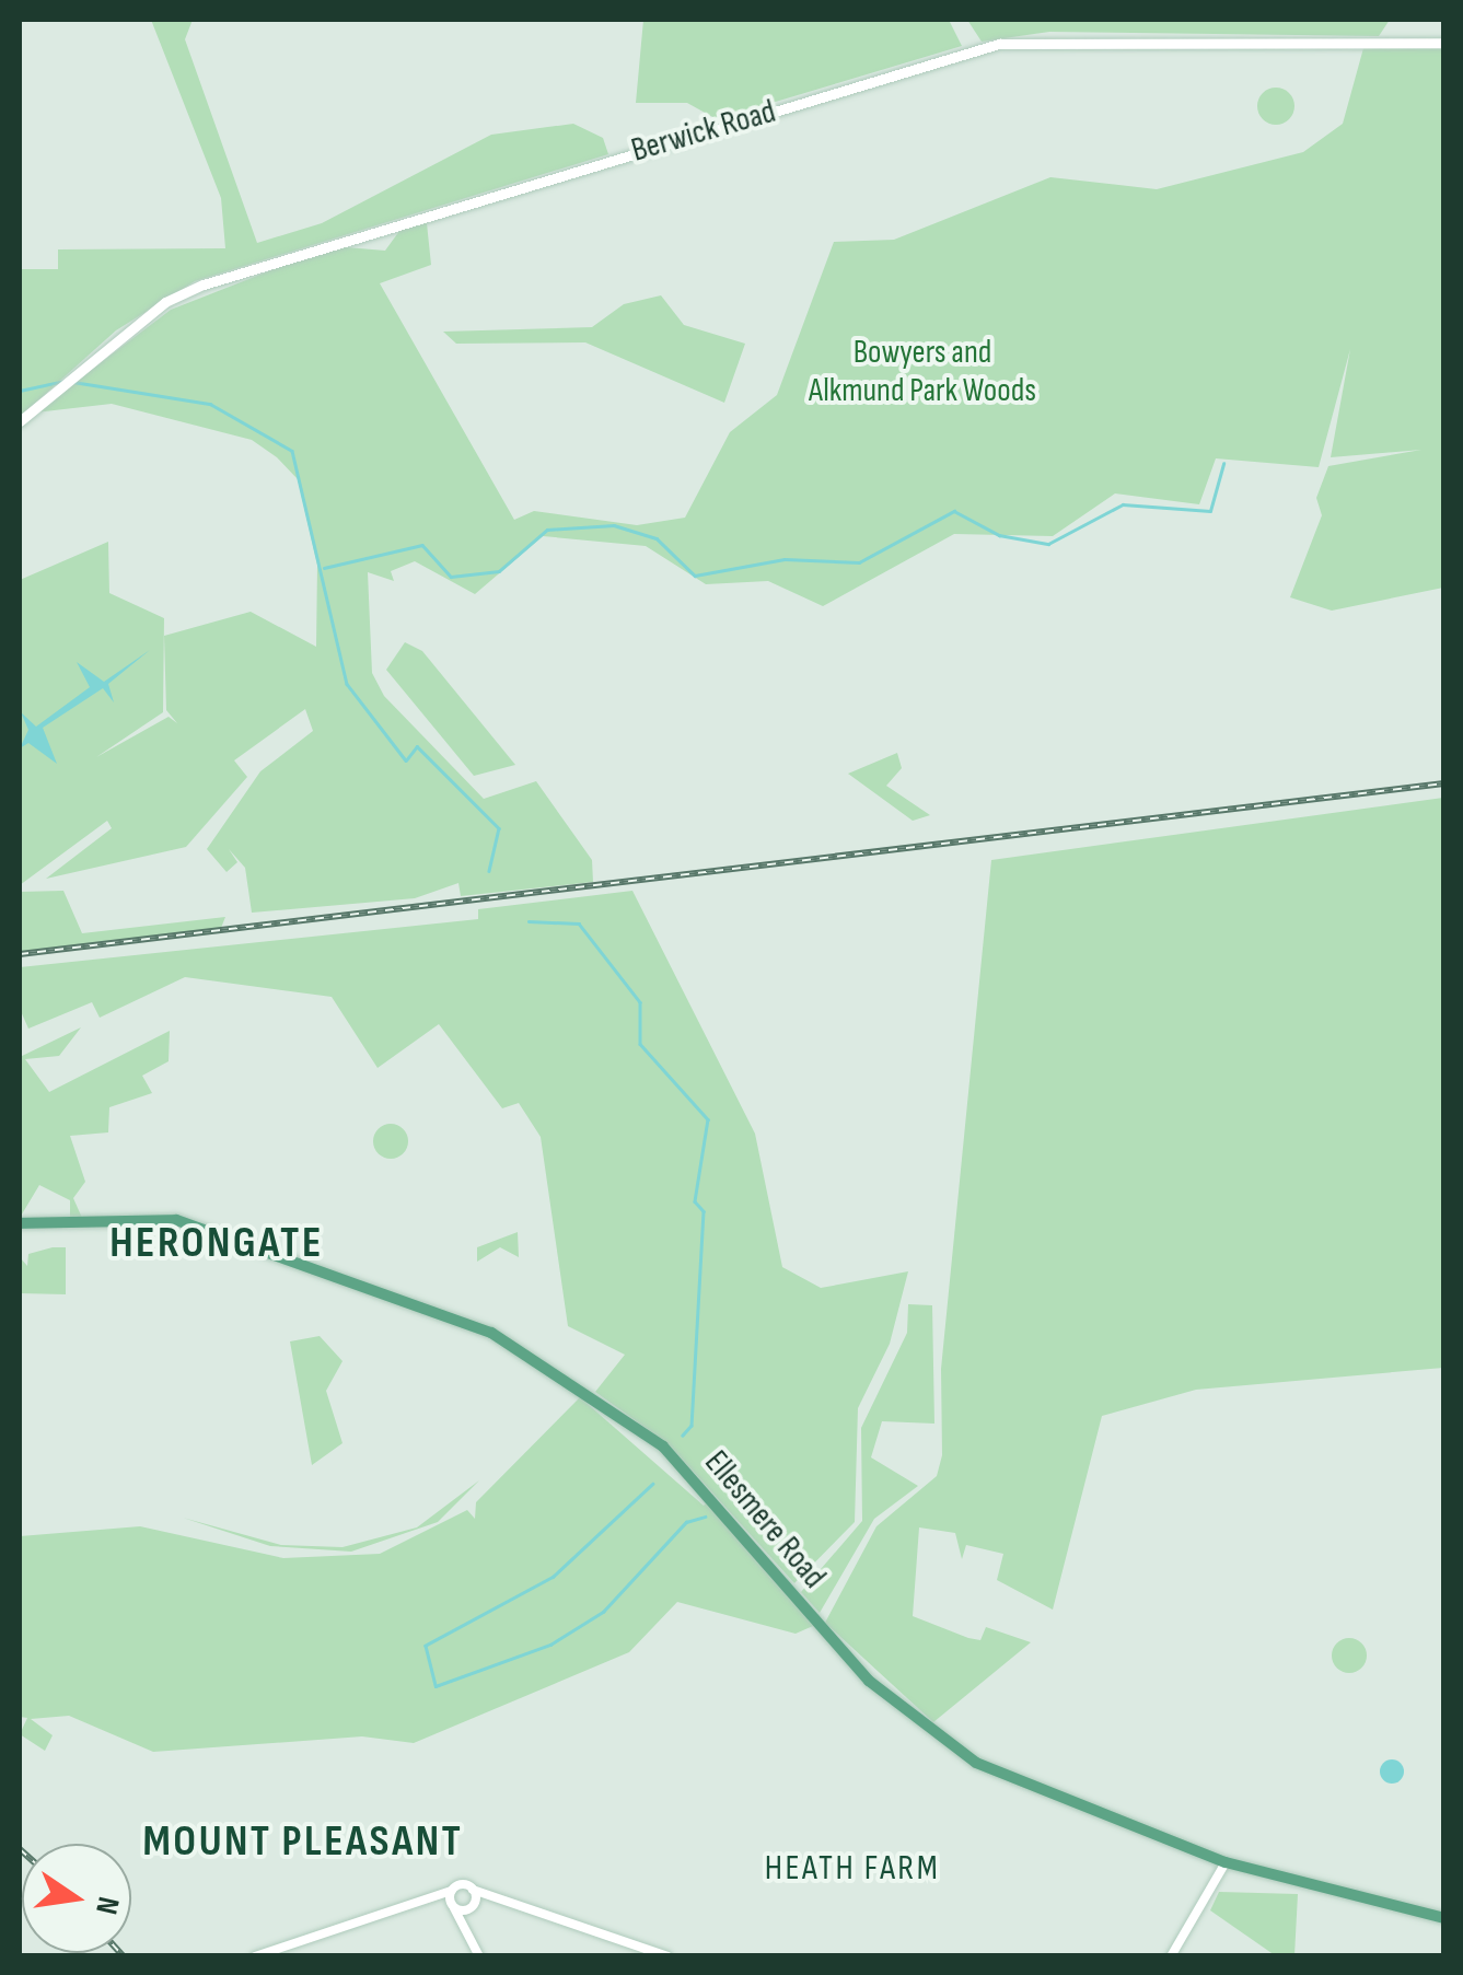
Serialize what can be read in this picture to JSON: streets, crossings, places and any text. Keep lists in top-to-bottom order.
{
  "streets": {
    "main road": ["Berwick Road", "Ellesmere Road"]
  },
  "districts": ["HERONGATE", "MOUNT PLEASANT", "HEATH FARM"],
  "parks": ["Bowyers and Alkmund Park Woods"],
  "north": "right"
}
